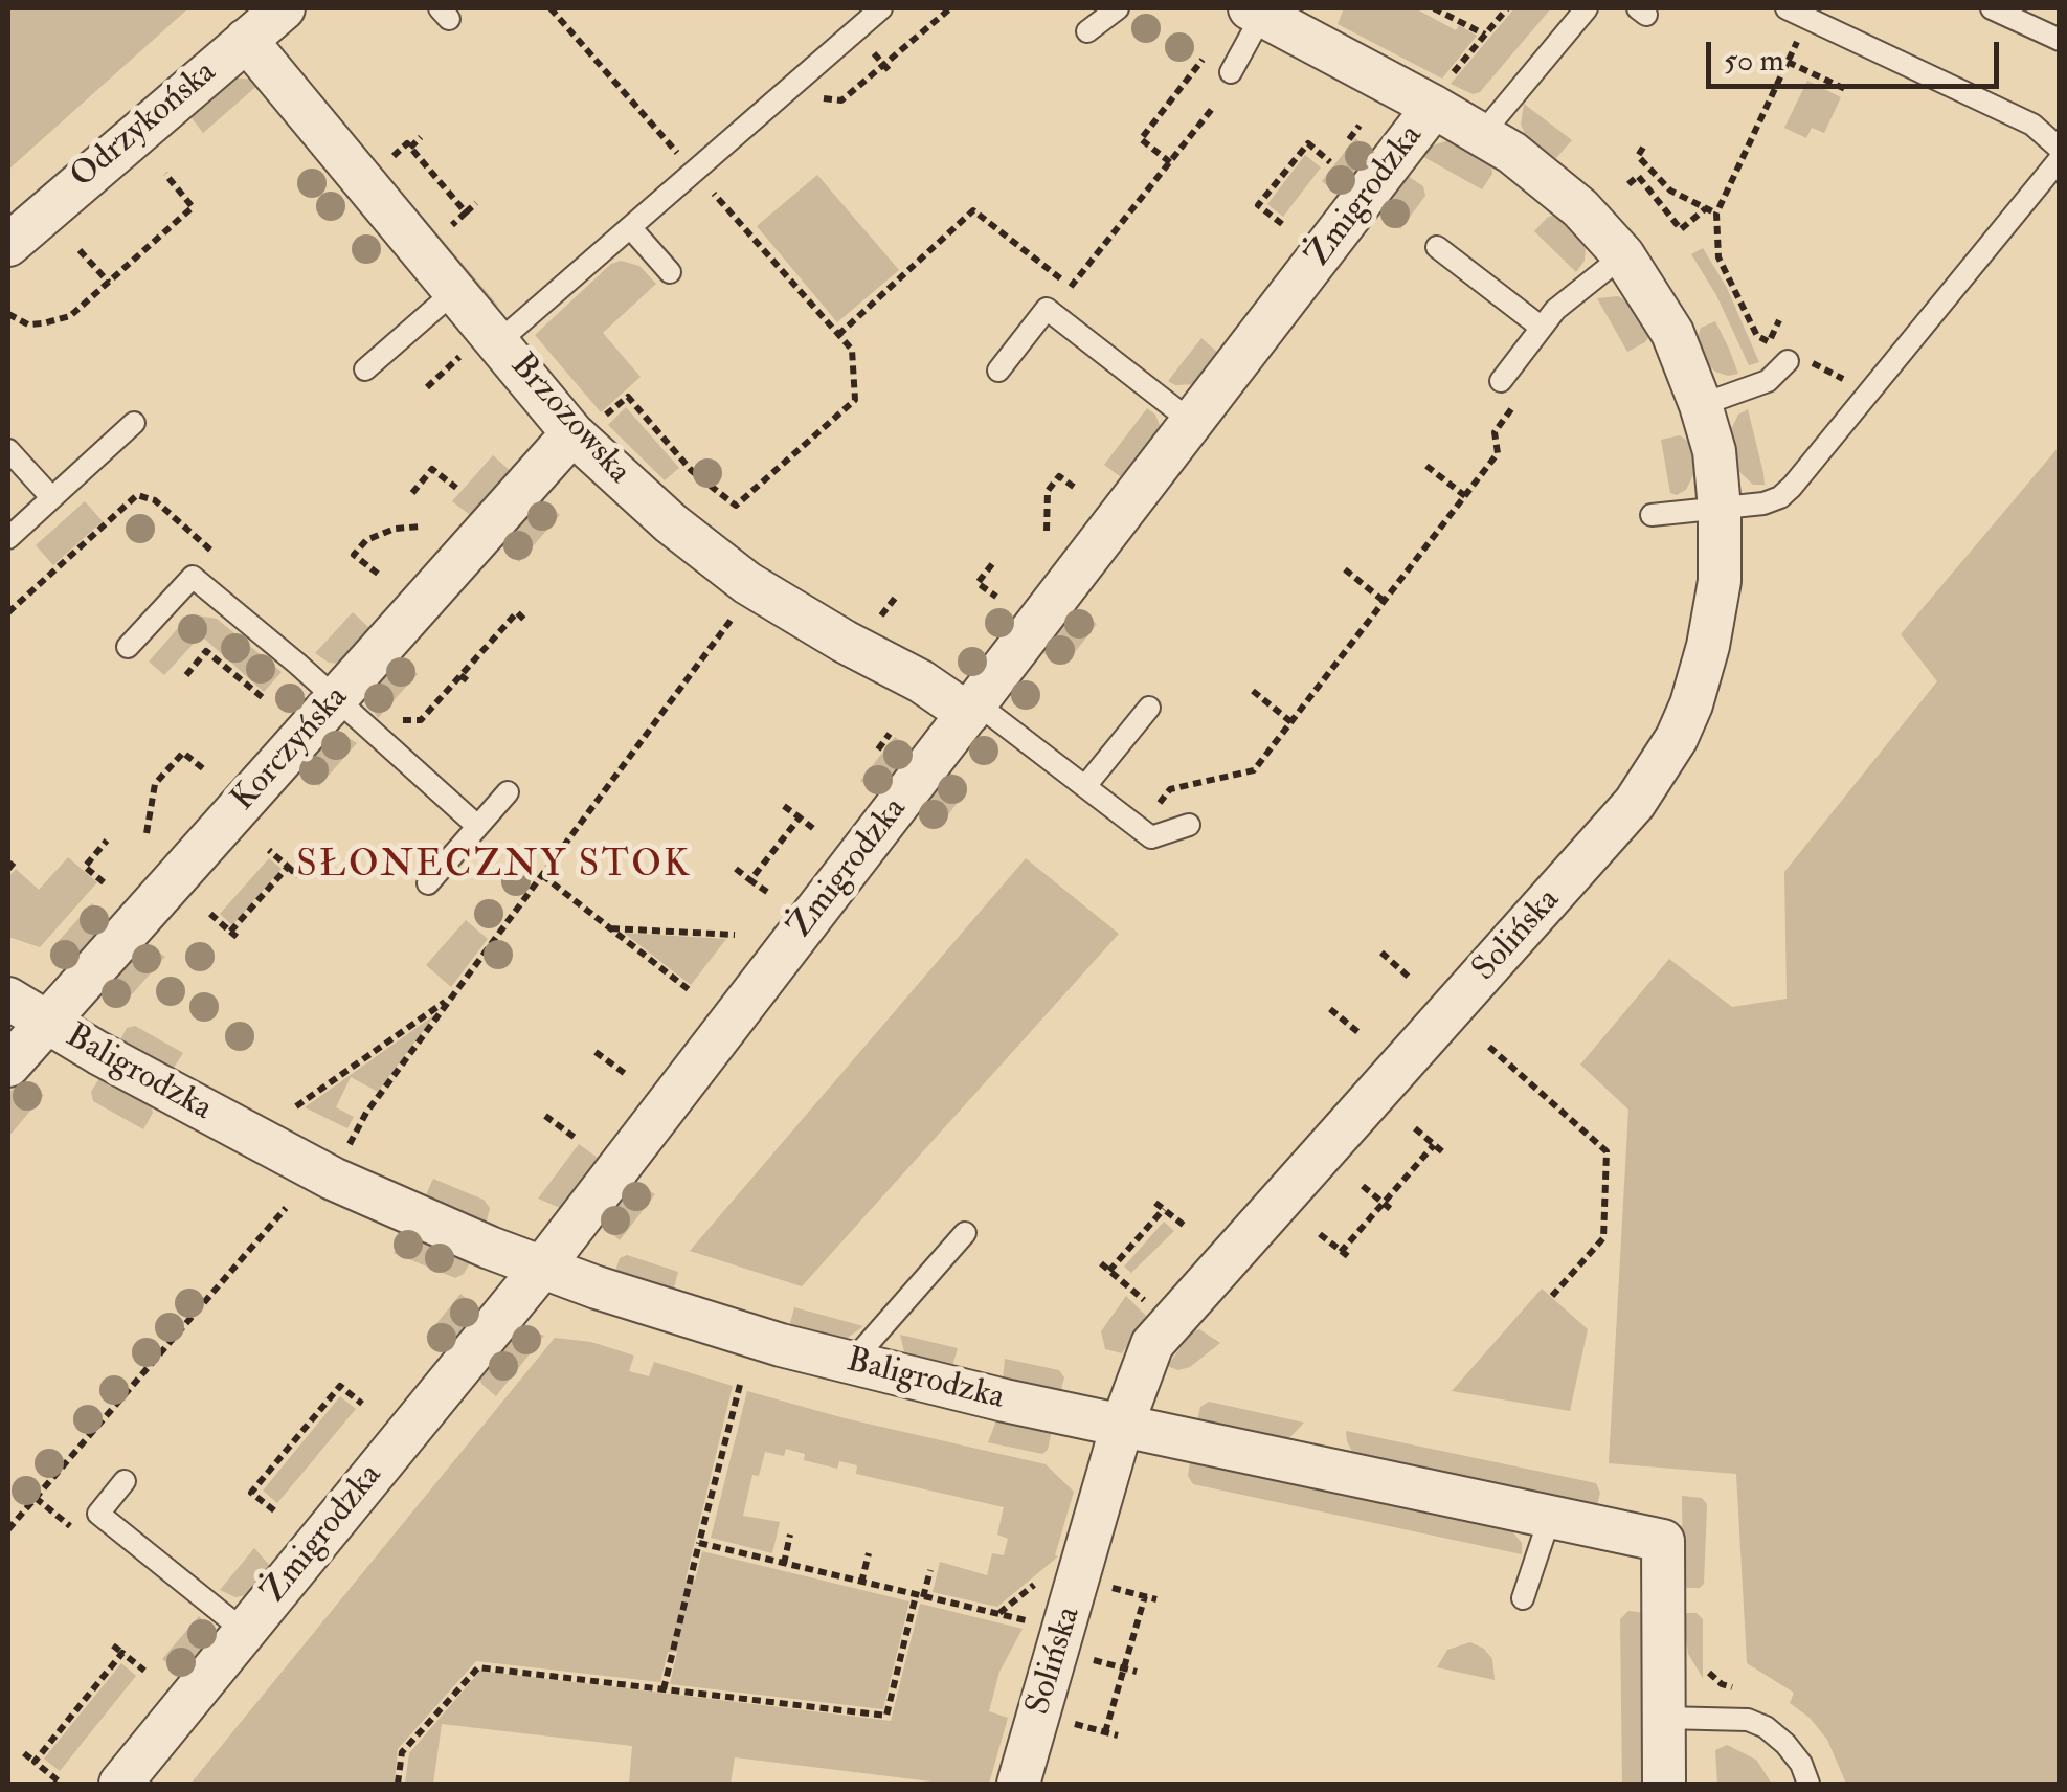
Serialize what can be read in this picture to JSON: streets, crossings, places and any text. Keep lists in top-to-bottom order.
{
  "streets": {
    "street": [
      "Odrzykońska",
      "Żmigrodzka",
      "Brzozowska",
      "Korczyńska",
      "Solińska",
      "Baligrodzka"
    ]
  },
  "crossings": [
    ["Odrzykońska", "Brzozowska"],
    ["Żmigrodzka", "Brzozowska"],
    ["Żmigrodzka", "Solińska"],
    ["Żmigrodzka", "Baligrodzka"],
    ["Brzozowska", "Korczyńska"],
    ["Korczyńska", "Baligrodzka"],
    ["Solińska", "Baligrodzka"]
  ],
  "districts": ["SŁONECZNY STOK"],
  "scale_bar": "50 m"
}
